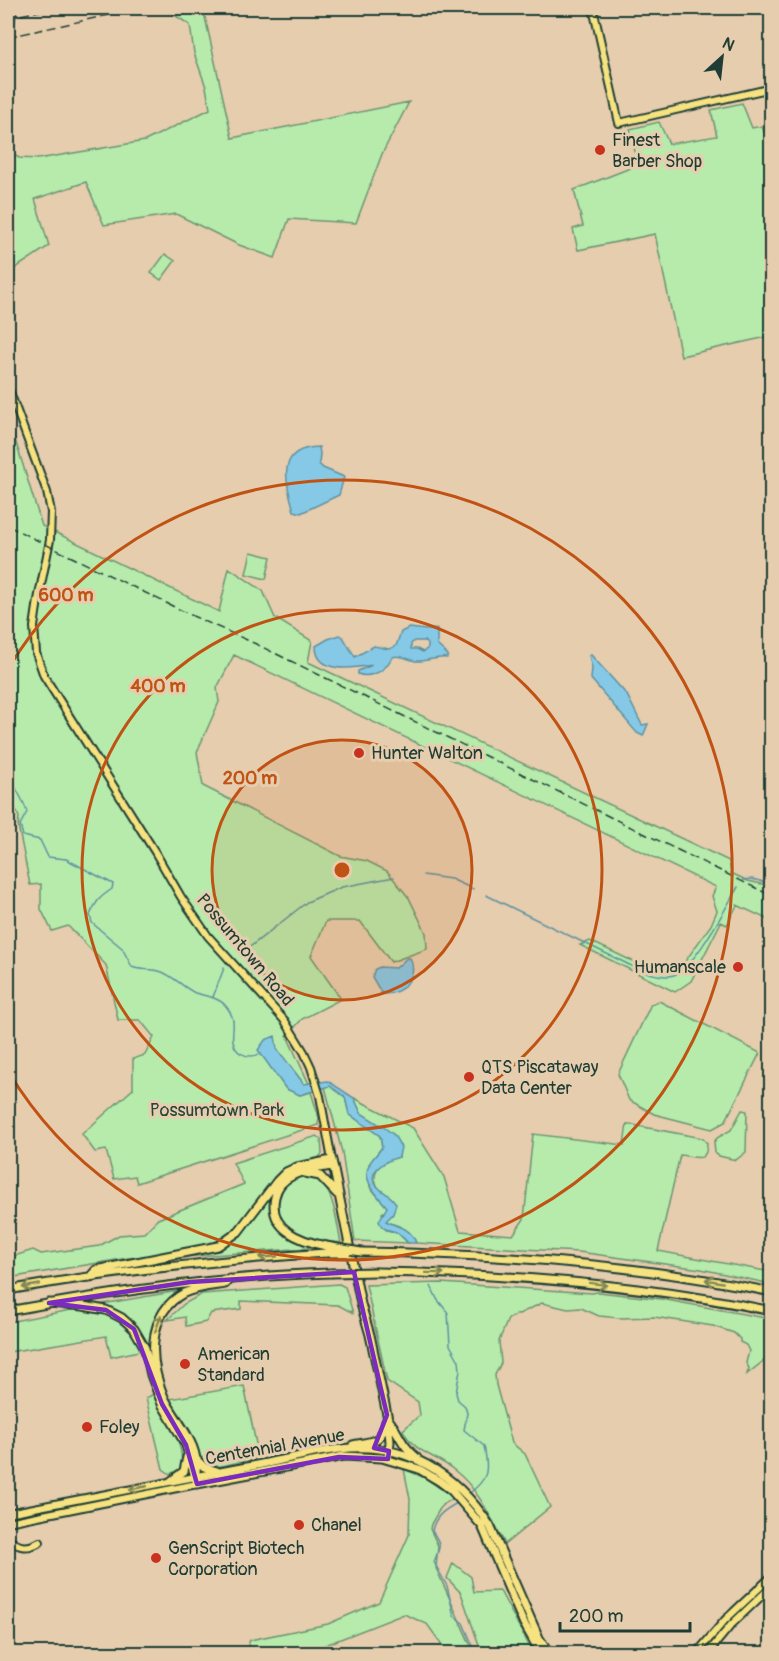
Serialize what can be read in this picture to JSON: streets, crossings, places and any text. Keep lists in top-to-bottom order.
{
  "streets": {
    "highway": ["Possumtown Road", "Centennial Avenue"]
  },
  "crossings": [
    ["Possumtown Road", "Centennial Avenue"]
  ],
  "parks": ["Possumtown Park"],
  "places": [
    "Finest Barber Shop",
    "Hunter Walton",
    "Humanscale",
    "QTS Piscataway Data Center",
    "American Standard",
    "Foley",
    "Chanel",
    "GenScript Biotech Corporation"
  ],
  "scale_bar": "200 m",
  "north": "top right",
  "rings": ["600 m", "400 m", "200 m"]
}
